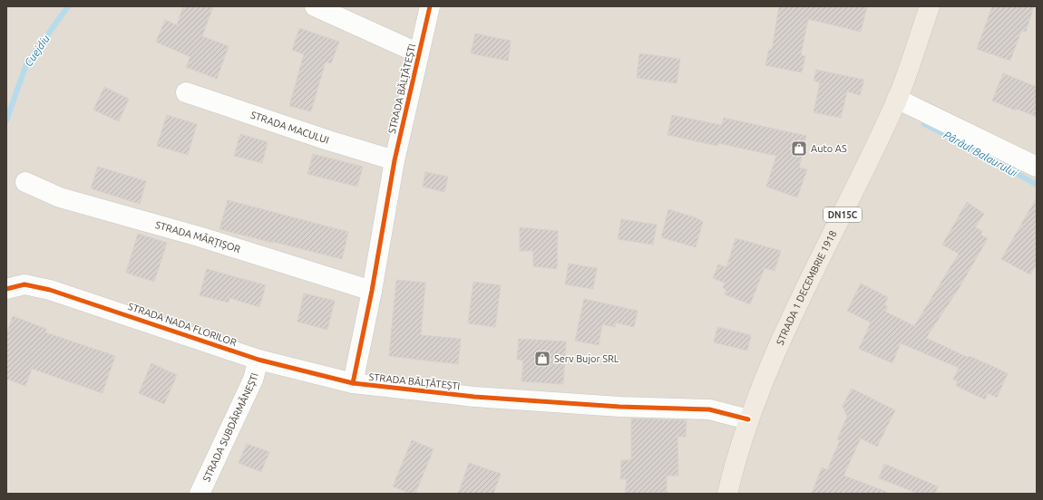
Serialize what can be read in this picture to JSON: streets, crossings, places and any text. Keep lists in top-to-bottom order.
{
  "streets": {
    "main road": ["DN15C", "STRADA 1 DECEMBRIE 1918"],
    "street": [
      "STRADA BĂLȚĂTEȘTI",
      "STRADA MACULUI",
      "STRADA MĂRȚIȘOR",
      "STRADA NADA FLORILOR",
      "STRADA SUBDĂRMĂNEȘTI"
    ]
  },
  "crossings": [
    ["STRADA BĂLȚĂTEȘTI", "STRADA MACULUI"],
    ["STRADA BĂLȚĂTEȘTI", "STRADA MĂRȚIȘOR"],
    ["STRADA BĂLȚĂTEȘTI", "STRADA 1 DECEMBRIE 1918"],
    ["STRADA BĂLȚĂTEȘTI", "STRADA NADA FLORILOR"],
    ["STRADA NADA FLORILOR", "STRADA SUBDĂRMĂNEȘTI"]
  ],
  "water": ["Cuejdiu", "Pârâul Balaurului"],
  "places": {
    "shop": ["Auto AS", "Serv Bujor SRL"]
  }
}
